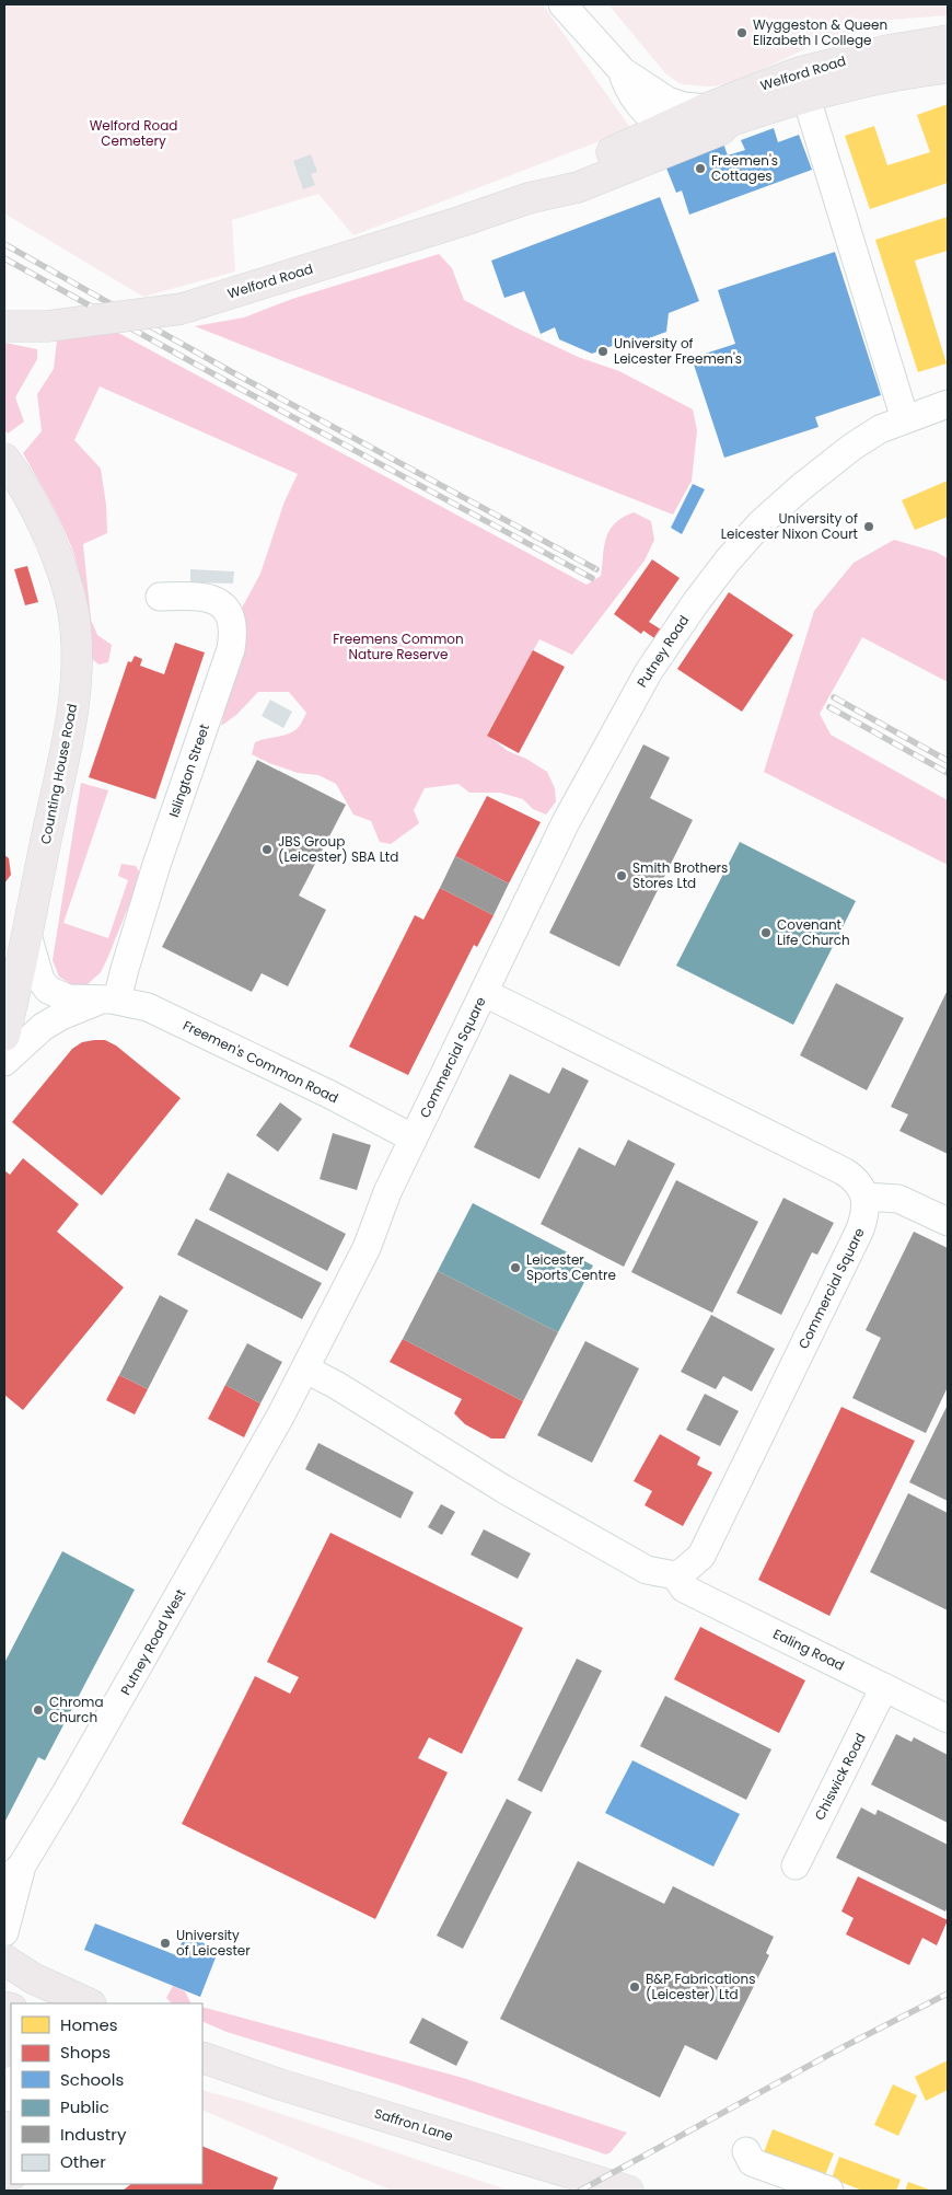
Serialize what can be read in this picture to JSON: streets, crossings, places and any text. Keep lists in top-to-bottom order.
{
  "streets": {
    "main road": ["Welford Road", "Counting House Road", "Saffron Lane"],
    "street": [
      "Putney Road",
      "Islington Street",
      "Commercial Square",
      "Freemen's Common Road",
      "Putney Road West",
      "Ealing Road",
      "Chiswick Road"
    ]
  },
  "crossings": [
    ["Putney Road", "Commercial Square"],
    ["Islington Street", "Freemen's Common Road"],
    ["Counting House Road", "Freemen's Common Road"],
    ["Commercial Square", "Freemen's Common Road"],
    ["Commercial Square", "Putney Road West"],
    ["Commercial Square", "Ealing Road"],
    ["Ealing Road", "Chiswick Road"]
  ],
  "parks": ["Welford Road Cemetery", "Freemens Common Nature Reserve"],
  "places": [
    "Wyggeston & Queen Elizabeth I College",
    "Freemen's Cottages",
    "University of Leicester Freemen's",
    "University of Leicester Nixon Court",
    "JBS Group (Leicester) SBA Ltd",
    "Smith Brothers Stores Ltd",
    "Covenant Life Church",
    "Leicester Sports Centre",
    "Chroma Church",
    "University of Leicester",
    "B&P Fabrications (Leicester) Ltd"
  ],
  "legend": [
    "Homes",
    "Shops",
    "Schools",
    "Public",
    "Industry",
    "Other"
  ]
}
